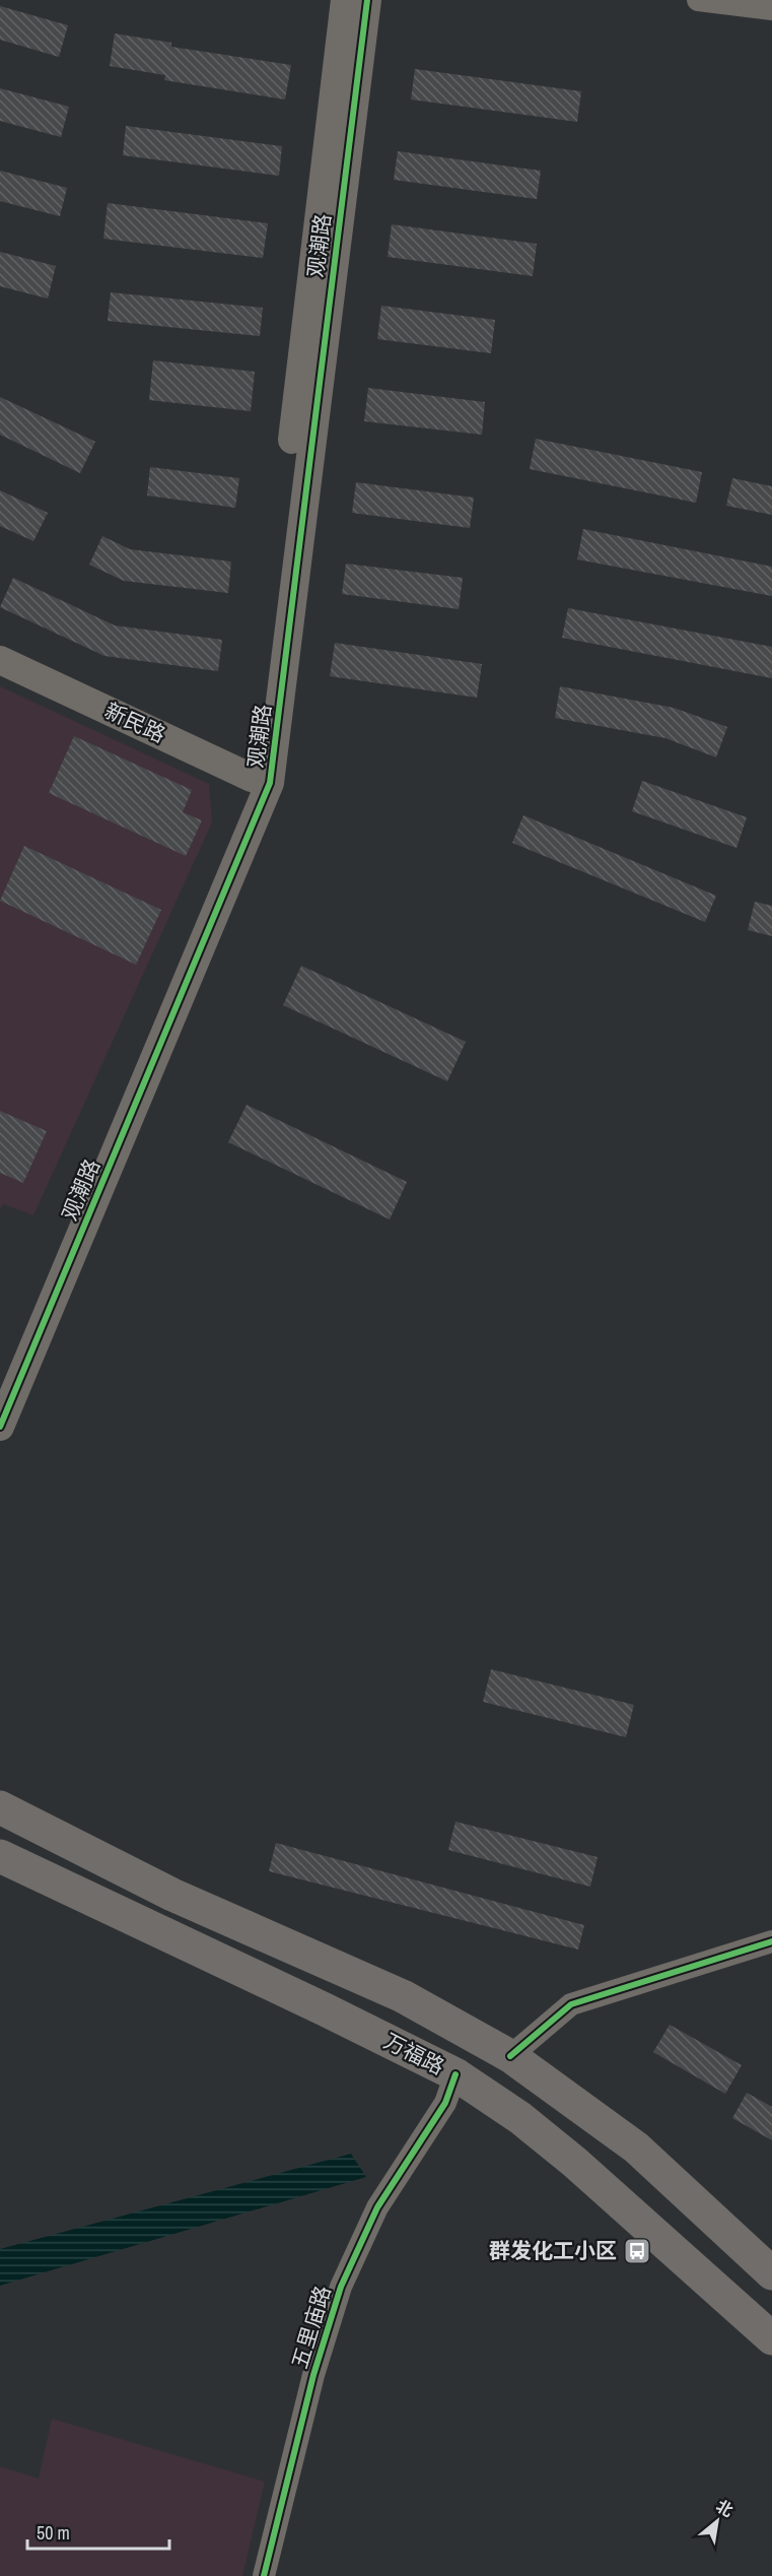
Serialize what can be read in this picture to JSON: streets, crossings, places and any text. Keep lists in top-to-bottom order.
{
  "streets": {
    "main road": ["万福路"],
    "street": ["观潮路", "新民路", "五里庙路"]
  },
  "crossings": [
    ["观潮路", "新民路"],
    ["万福路", "五里庙路"]
  ],
  "places": {
    "bus stop": ["群发化工小区"]
  },
  "scale_bar": "50 m",
  "north": "top right"
}
